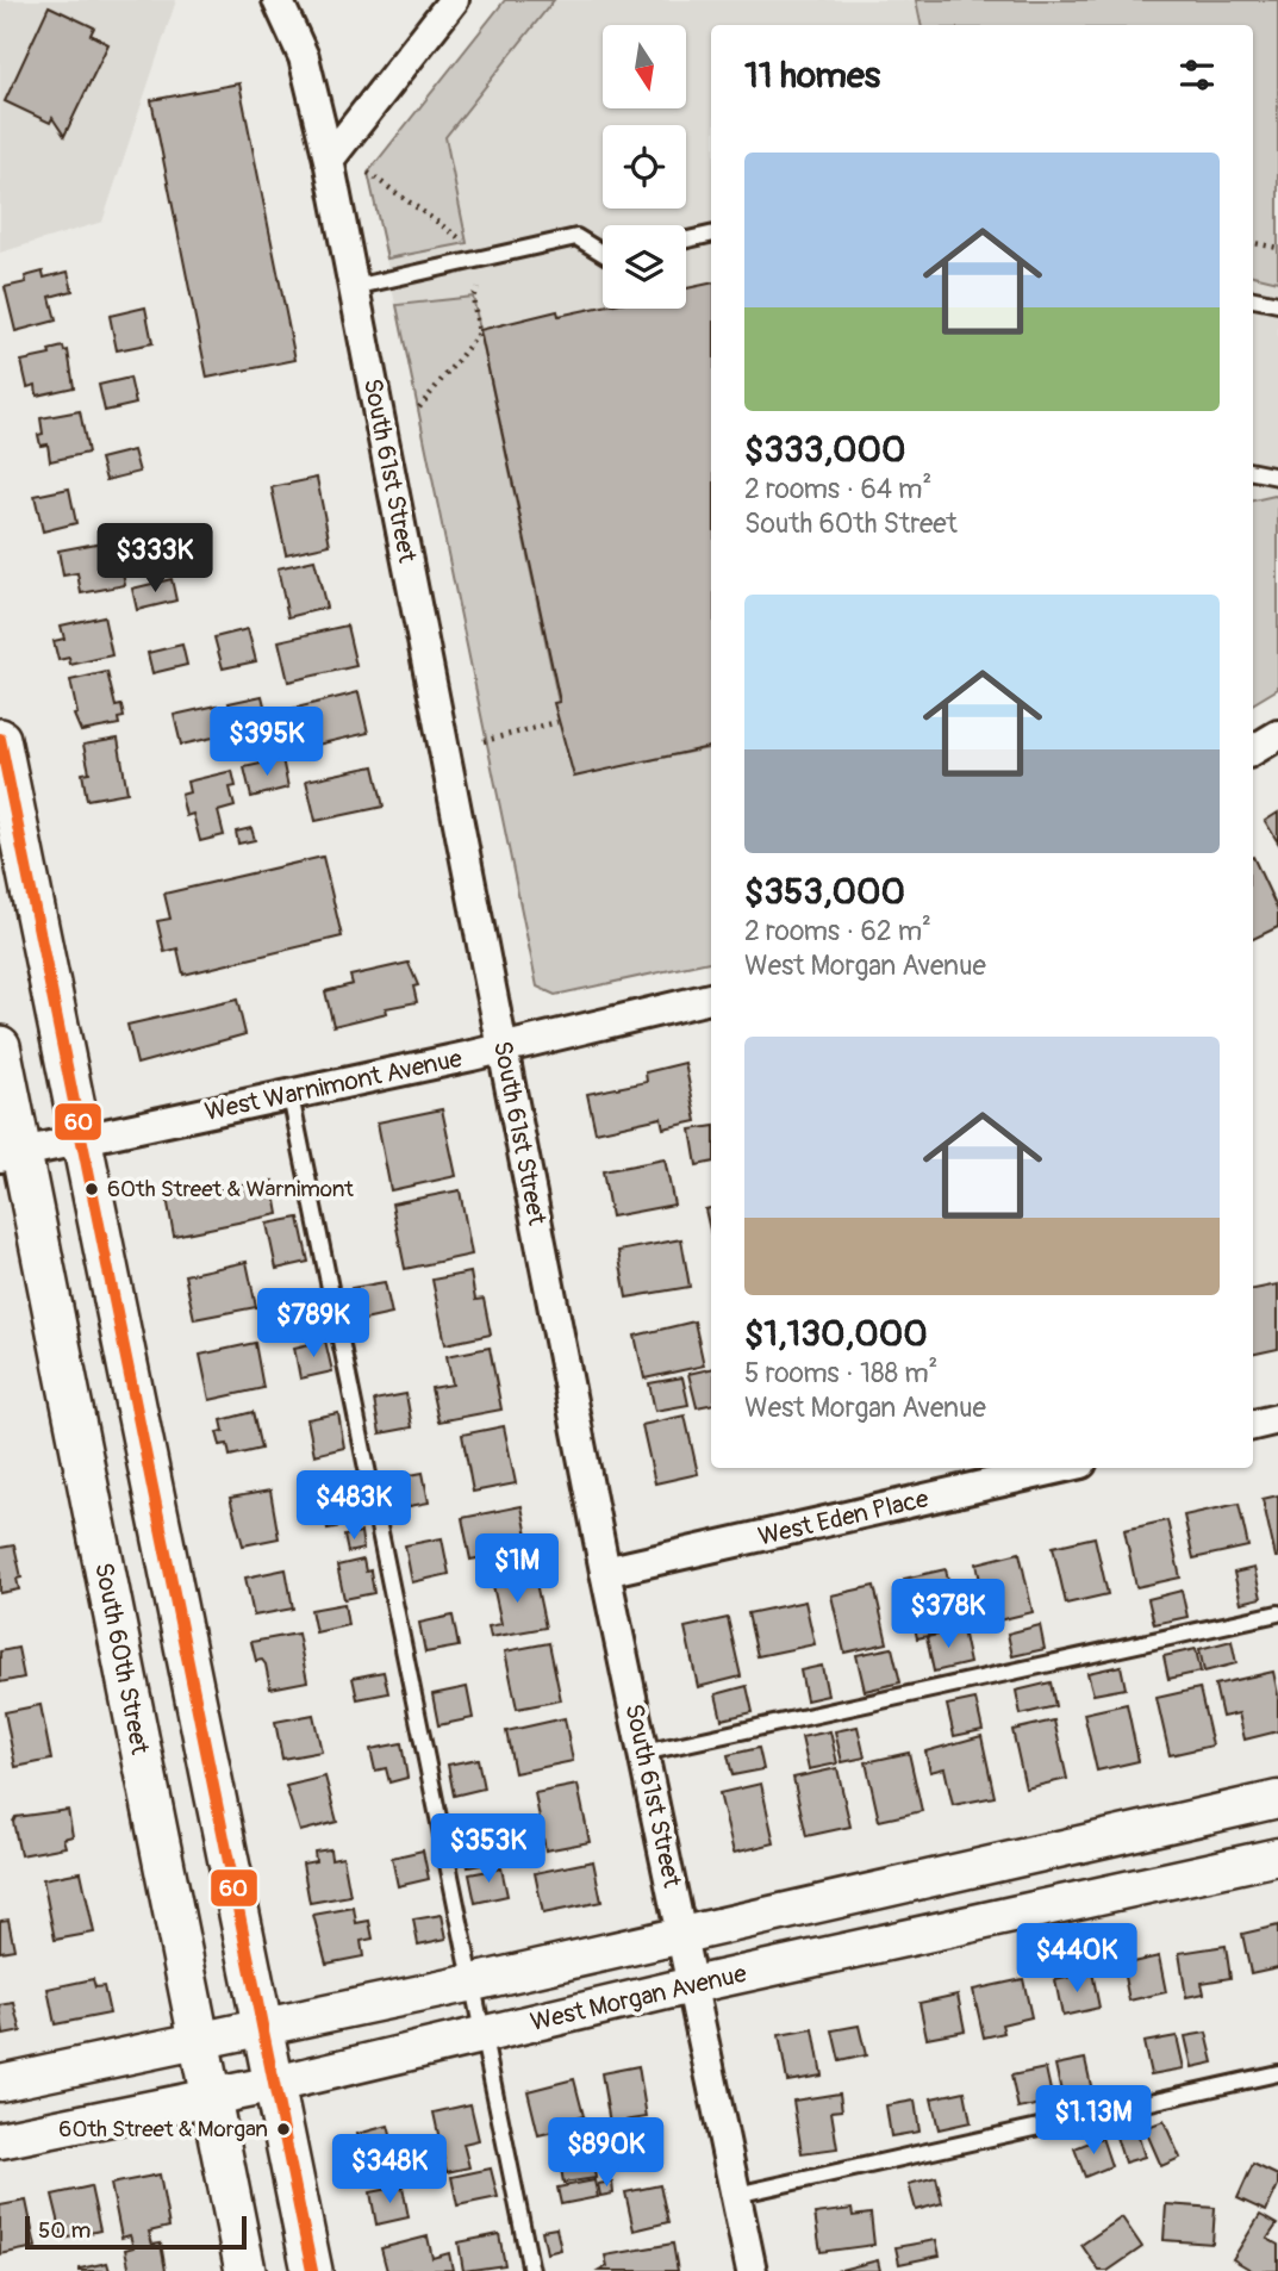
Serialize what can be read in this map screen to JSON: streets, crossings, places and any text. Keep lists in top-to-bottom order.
{
  "streets": {
    "main road": ["South 60th Street"],
    "street": [
      "South 61st Street",
      "West Warnimont Avenue",
      "West Eden Place",
      "West Morgan Avenue"
    ]
  },
  "crossings": [
    ["South 61st Street", "West Warnimont Avenue"],
    ["South 61st Street", "West Eden Place"],
    ["South 61st Street", "West Morgan Avenue"],
    ["West Warnimont Avenue", "South 60th Street"],
    ["South 60th Street", "West Morgan Avenue"]
  ],
  "places": ["60th Street & Warnimont", "60th Street & Morgan"],
  "lines": ["transit line 60"],
  "scale_bar": "50 m",
  "north": "bottom",
  "page": {
    "heading": "11 homes",
    "list": [
      {
        "name": "$333,000",
        "note": "2 rooms · 64 m² · South 60th Street"
      },
      {
        "name": "$353,000",
        "note": "2 rooms · 62 m² · West Morgan Avenue"
      },
      {
        "name": "$1,130,000",
        "note": "5 rooms · 188 m² · West Morgan Avenue"
      }
    ],
    "price": [
      "$333K",
      "$395K",
      "$789K",
      "$483K",
      "$1M",
      "$378K",
      "$353K",
      "$440K",
      "$1.13M",
      "$890K",
      "$348K"
    ],
    "scale": "50 m"
  }
}
